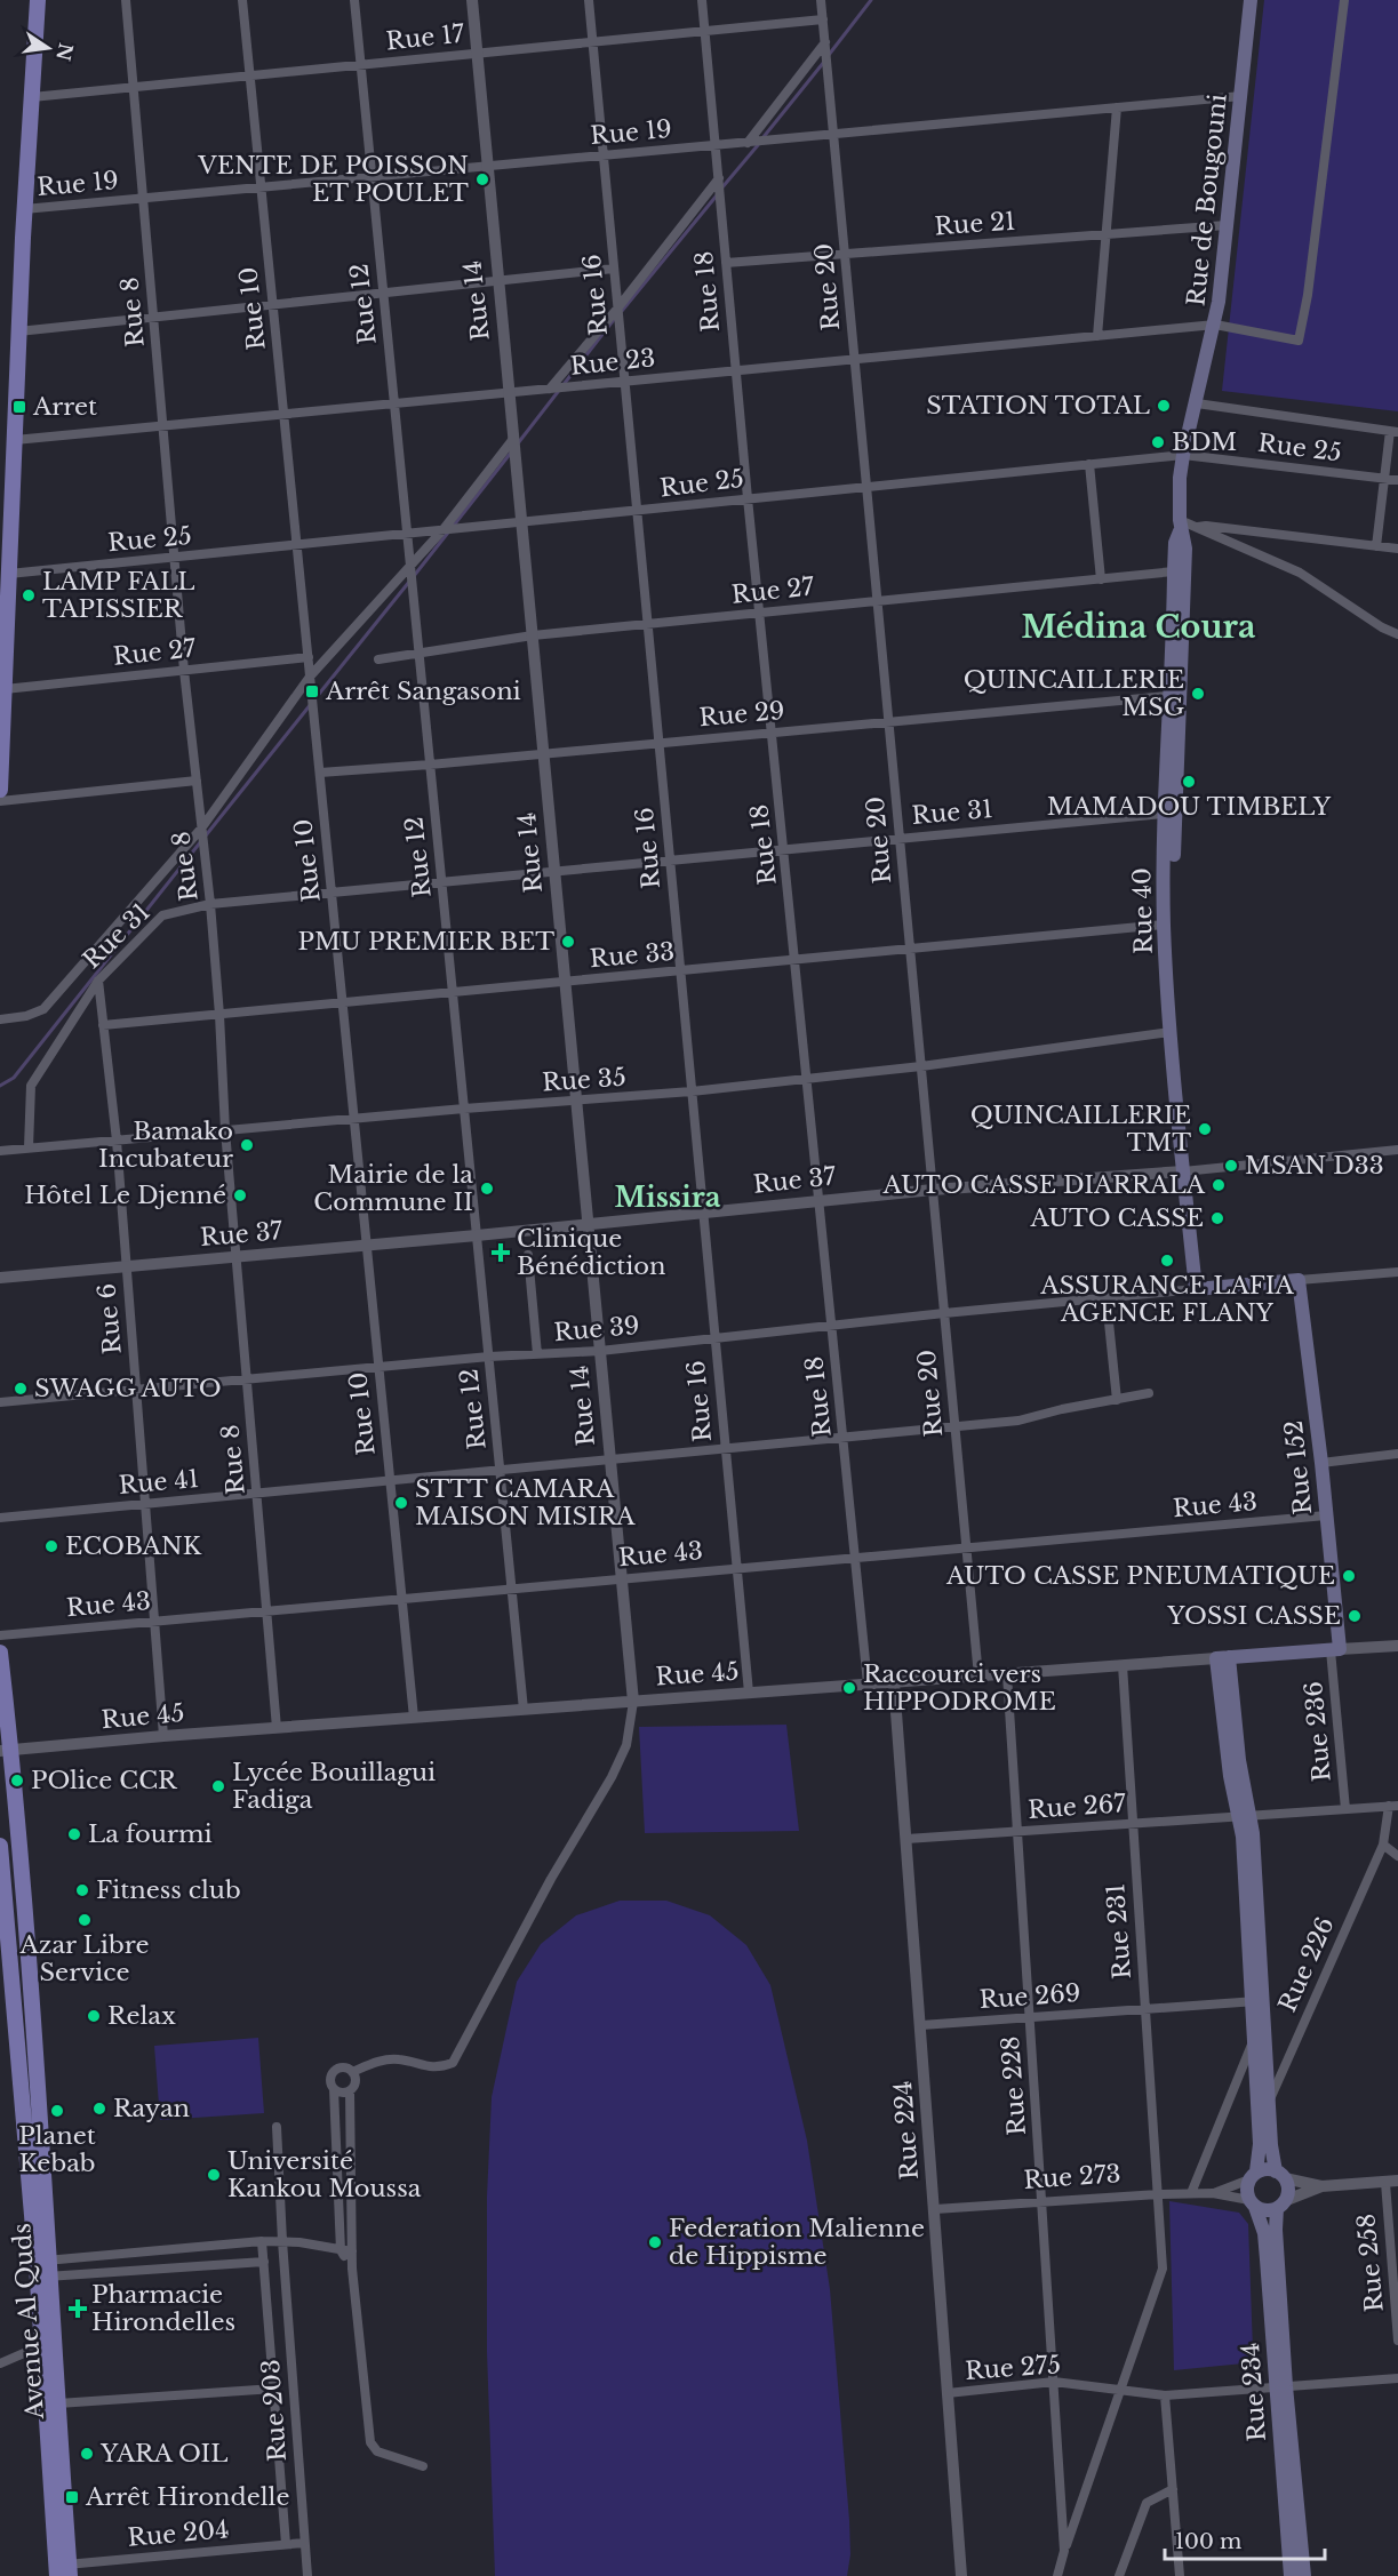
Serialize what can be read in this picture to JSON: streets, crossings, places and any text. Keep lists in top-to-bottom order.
{
  "streets": {
    "main road": [
      "Rue de Bougouni",
      "Rue 40",
      "Rue 152",
      "Rue 45",
      "Avenue Al Quds",
      "Rue 234"
    ],
    "street": [
      "Rue 17",
      "Rue 19",
      "Rue 21",
      "Rue 20",
      "Rue 18",
      "Rue 16",
      "Rue 14",
      "Rue 12",
      "Rue 10",
      "Rue 8",
      "Rue 23",
      "Rue 25",
      "Rue 27",
      "Rue 29",
      "Rue 31",
      "Rue 33",
      "Rue 35",
      "Rue 37",
      "Rue 6",
      "Rue 39",
      "Rue 41",
      "Rue 43",
      "Rue 236",
      "Rue 267",
      "Rue 231",
      "Rue 226",
      "Rue 269",
      "Rue 228",
      "Rue 224",
      "Rue 273",
      "Rue 258",
      "Rue 275",
      "Rue 203",
      "Rue 204"
    ]
  },
  "crossings": [
    ["Rue 17", "Rue 20"],
    ["Rue 17", "Rue 18"],
    ["Rue 17", "Rue 16"],
    ["Rue 17", "Rue 14"],
    ["Rue 17", "Rue 12"],
    ["Rue 17", "Rue 10"],
    ["Rue 17", "Rue 8"],
    ["Rue 19", "Rue de Bougouni"],
    ["Rue 19", "Rue 20"],
    ["Rue 19", "Rue 18"],
    ["Rue 19", "Rue 16"],
    ["Rue 19", "Rue 14"],
    ["Rue 19", "Rue 12"],
    ["Rue 19", "Rue 10"],
    ["Rue 19", "Rue 8"],
    ["Rue de Bougouni", "Rue 21"],
    ["Rue de Bougouni", "Rue 23"],
    ["Rue de Bougouni", "Rue 40"],
    ["Rue 21", "Rue 20"],
    ["Rue 21", "Rue 18"],
    ["Rue 20", "Rue 23"],
    ["Rue 20", "Rue 25"],
    ["Rue 20", "Rue 27"],
    ["Rue 20", "Rue 29"],
    ["Rue 20", "Rue 31"],
    ["Rue 20", "Rue 33"],
    ["Rue 20", "Rue 35"],
    ["Rue 20", "Rue 37"],
    ["Rue 20", "Rue 39"],
    ["Rue 20", "Rue 41"],
    ["Rue 20", "Rue 43"],
    ["Rue 20", "Rue 45"],
    ["Rue 18", "Rue 23"],
    ["Rue 18", "Rue 25"],
    ["Rue 18", "Rue 27"],
    ["Rue 18", "Rue 29"],
    ["Rue 18", "Rue 31"],
    ["Rue 18", "Rue 33"],
    ["Rue 18", "Rue 35"],
    ["Rue 18", "Rue 37"],
    ["Rue 18", "Rue 39"],
    ["Rue 18", "Rue 41"],
    ["Rue 18", "Rue 43"],
    ["Rue 18", "Rue 45"],
    ["Rue 16", "Rue 23"],
    ["Rue 16", "Rue 25"],
    ["Rue 16", "Rue 27"],
    ["Rue 16", "Rue 29"],
    ["Rue 16", "Rue 31"],
    ["Rue 16", "Rue 33"],
    ["Rue 16", "Rue 35"],
    ["Rue 16", "Rue 37"],
    ["Rue 16", "Rue 39"],
    ["Rue 16", "Rue 41"],
    ["Rue 16", "Rue 43"],
    ["Rue 16", "Rue 45"],
    ["Rue 14", "Rue 23"],
    ["Rue 14", "Rue 25"],
    ["Rue 14", "Rue 27"],
    ["Rue 14", "Rue 29"],
    ["Rue 14", "Rue 31"],
    ["Rue 14", "Rue 33"],
    ["Rue 14", "Rue 35"],
    ["Rue 14", "Rue 37"],
    ["Rue 14", "Rue 39"],
    ["Rue 14", "Rue 41"],
    ["Rue 14", "Rue 43"],
    ["Rue 14", "Rue 45"],
    ["Rue 12", "Rue 23"],
    ["Rue 12", "Rue 25"],
    ["Rue 12", "Rue 27"],
    ["Rue 12", "Rue 29"],
    ["Rue 12", "Rue 31"],
    ["Rue 12", "Rue 33"],
    ["Rue 12", "Rue 35"],
    ["Rue 12", "Rue 37"],
    ["Rue 12", "Rue 39"],
    ["Rue 12", "Rue 41"],
    ["Rue 12", "Rue 43"],
    ["Rue 12", "Rue 45"],
    ["Rue 10", "Rue 23"],
    ["Rue 10", "Rue 25"],
    ["Rue 10", "Rue 27"],
    ["Rue 10", "Rue 29"],
    ["Rue 10", "Rue 31"],
    ["Rue 10", "Rue 33"],
    ["Rue 10", "Rue 35"],
    ["Rue 10", "Rue 37"],
    ["Rue 10", "Rue 39"],
    ["Rue 10", "Rue 41"],
    ["Rue 10", "Rue 43"],
    ["Rue 10", "Rue 45"],
    ["Rue 8", "Rue 23"],
    ["Rue 8", "Rue 25"],
    ["Rue 8", "Rue 27"],
    ["Rue 8", "Rue 31"],
    ["Rue 8", "Rue 33"],
    ["Rue 8", "Rue 35"],
    ["Rue 8", "Rue 37"],
    ["Rue 8", "Rue 39"],
    ["Rue 8", "Rue 41"],
    ["Rue 8", "Rue 43"],
    ["Rue 8", "Rue 45"],
    ["Rue 25", "Rue 40"],
    ["Rue 27", "Rue 40"],
    ["Rue 29", "Rue 40"],
    ["Rue 31", "Rue 40"],
    ["Rue 31", "Rue 35"],
    ["Rue 31", "Rue 6"],
    ["Rue 40", "Rue 33"],
    ["Rue 40", "Rue 35"],
    ["Rue 40", "Rue 37"],
    ["Rue 40", "Rue 39"],
    ["Rue 33", "Rue 6"],
    ["Rue 35", "Rue 6"],
    ["Rue 37", "Rue 6"],
    ["Rue 6", "Rue 39"],
    ["Rue 6", "Rue 41"],
    ["Rue 6", "Rue 43"],
    ["Rue 6", "Rue 45"],
    ["Rue 152", "Rue 43"],
    ["Rue 152", "Rue 45"],
    ["Rue 152", "Rue 236"],
    ["Rue 45", "Rue 236"],
    ["Rue 45", "Rue 231"],
    ["Rue 45", "Rue 228"],
    ["Rue 45", "Rue 224"],
    ["Rue 45", "Avenue Al Quds"],
    ["Rue 236", "Rue 267"],
    ["Rue 267", "Rue 231"],
    ["Rue 267", "Rue 226"],
    ["Rue 267", "Rue 228"],
    ["Rue 267", "Rue 224"],
    ["Rue 231", "Rue 269"],
    ["Rue 231", "Rue 228"],
    ["Rue 231", "Rue 273"],
    ["Rue 231", "Rue 275"],
    ["Rue 269", "Rue 228"],
    ["Rue 269", "Rue 224"],
    ["Rue 228", "Rue 273"],
    ["Rue 228", "Rue 275"],
    ["Rue 224", "Rue 273"],
    ["Rue 224", "Rue 275"],
    ["Rue 273", "Rue 234"],
    ["Avenue Al Quds", "Rue 203"],
    ["Avenue Al Quds", "Rue 204"],
    ["Rue 203", "Rue 204"]
  ],
  "districts": ["Médina Coura", "Missira"],
  "places": {
    "other": [
      "VENTE DE POISSON ET POULET",
      "STATION TOTAL",
      "BDM",
      "LAMP FALL TAPISSIER",
      "QUINCAILLERIE MSG",
      "MAMADOU TIMBELY",
      "PMU PREMIER BET",
      "QUINCAILLERIE TMT",
      "Bamako Incubateur",
      "MSAN D33",
      "AUTO CASSE DIARRALA",
      "Mairie de la Commune II",
      "Hôtel Le Djenné",
      "AUTO CASSE",
      "ASSURANCE LAFIA AGENCE FLANY",
      "SWAGG AUTO",
      "STTT CAMARA MAISON MISIRA",
      "ECOBANK",
      "AUTO CASSE PNEUMATIQUE",
      "YOSSI CASSE",
      "Raccourci vers HIPPODROME",
      "POlice CCR",
      "Lycée Bouillagui Fadiga",
      "La fourmi",
      "Fitness club",
      "Azar Libre Service",
      "Relax",
      "Rayan",
      "Planet Kebab",
      "Université Kankou Moussa",
      "Federation Malienne de Hippisme",
      "YARA OIL"
    ],
    "transit": ["Arret", "Arrêt Sangasoni", "Arrêt Hirondelle"],
    "health": ["Clinique Bénédiction", "Pharmacie Hirondelles"]
  },
  "scale_bar": "100 m",
  "north": "right"
}
